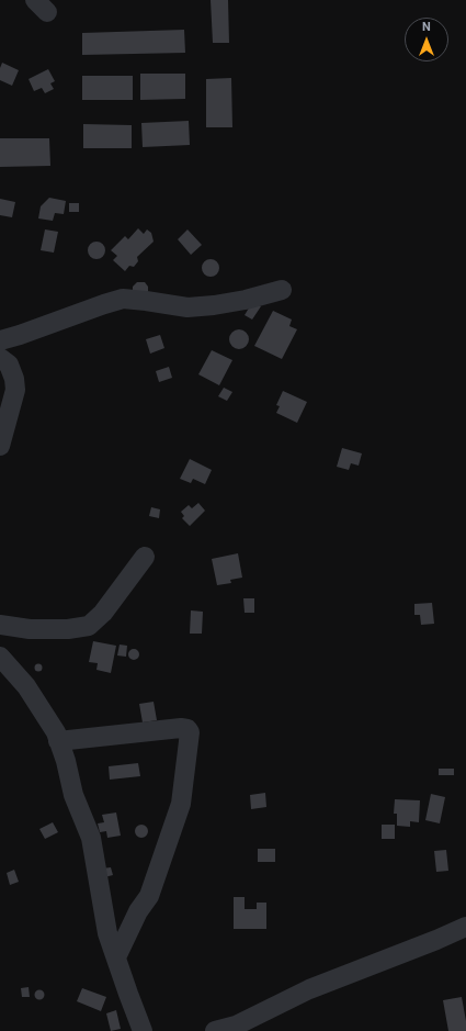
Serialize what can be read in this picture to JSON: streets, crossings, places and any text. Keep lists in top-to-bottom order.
{
  "north": "top"
}
